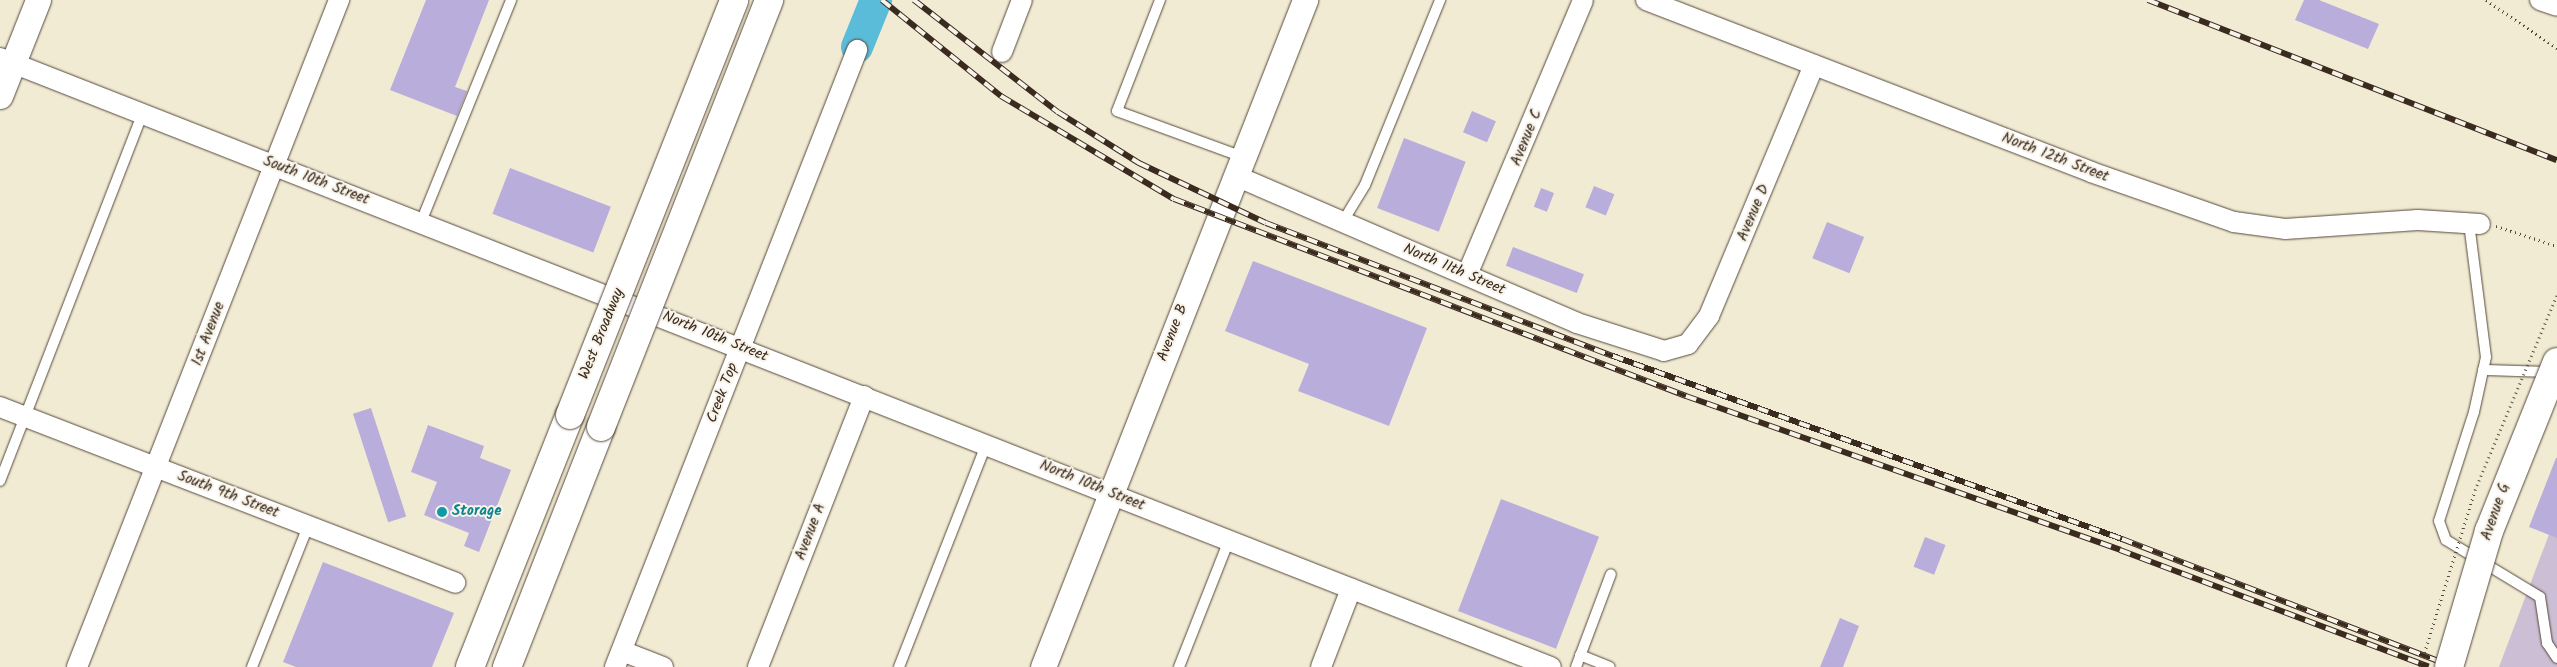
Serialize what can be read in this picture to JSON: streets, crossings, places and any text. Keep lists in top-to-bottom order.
{
  "streets": {
    "main road": ["West Broadway", "Avenue G"],
    "street": [
      "Avenue C",
      "North 12th Street",
      "South 10th Street",
      "Avenue D",
      "North 11th Street",
      "Avenue B",
      "1st Avenue",
      "North 10th Street",
      "Creek Top",
      "South 9th Street",
      "Avenue A"
    ]
  },
  "crossings": [
    ["Avenue C", "North 11th Street"],
    ["North 12th Street", "Avenue D"],
    ["South 10th Street", "1st Avenue"],
    ["South 10th Street", "North 10th Street"],
    ["Avenue D", "North 11th Street"],
    ["North 11th Street", "Avenue B"],
    ["Avenue B", "North 10th Street"],
    ["1st Avenue", "South 9th Street"],
    ["North 10th Street", "Creek Top"],
    ["North 10th Street", "Avenue A"]
  ],
  "places": ["Storage"]
}
